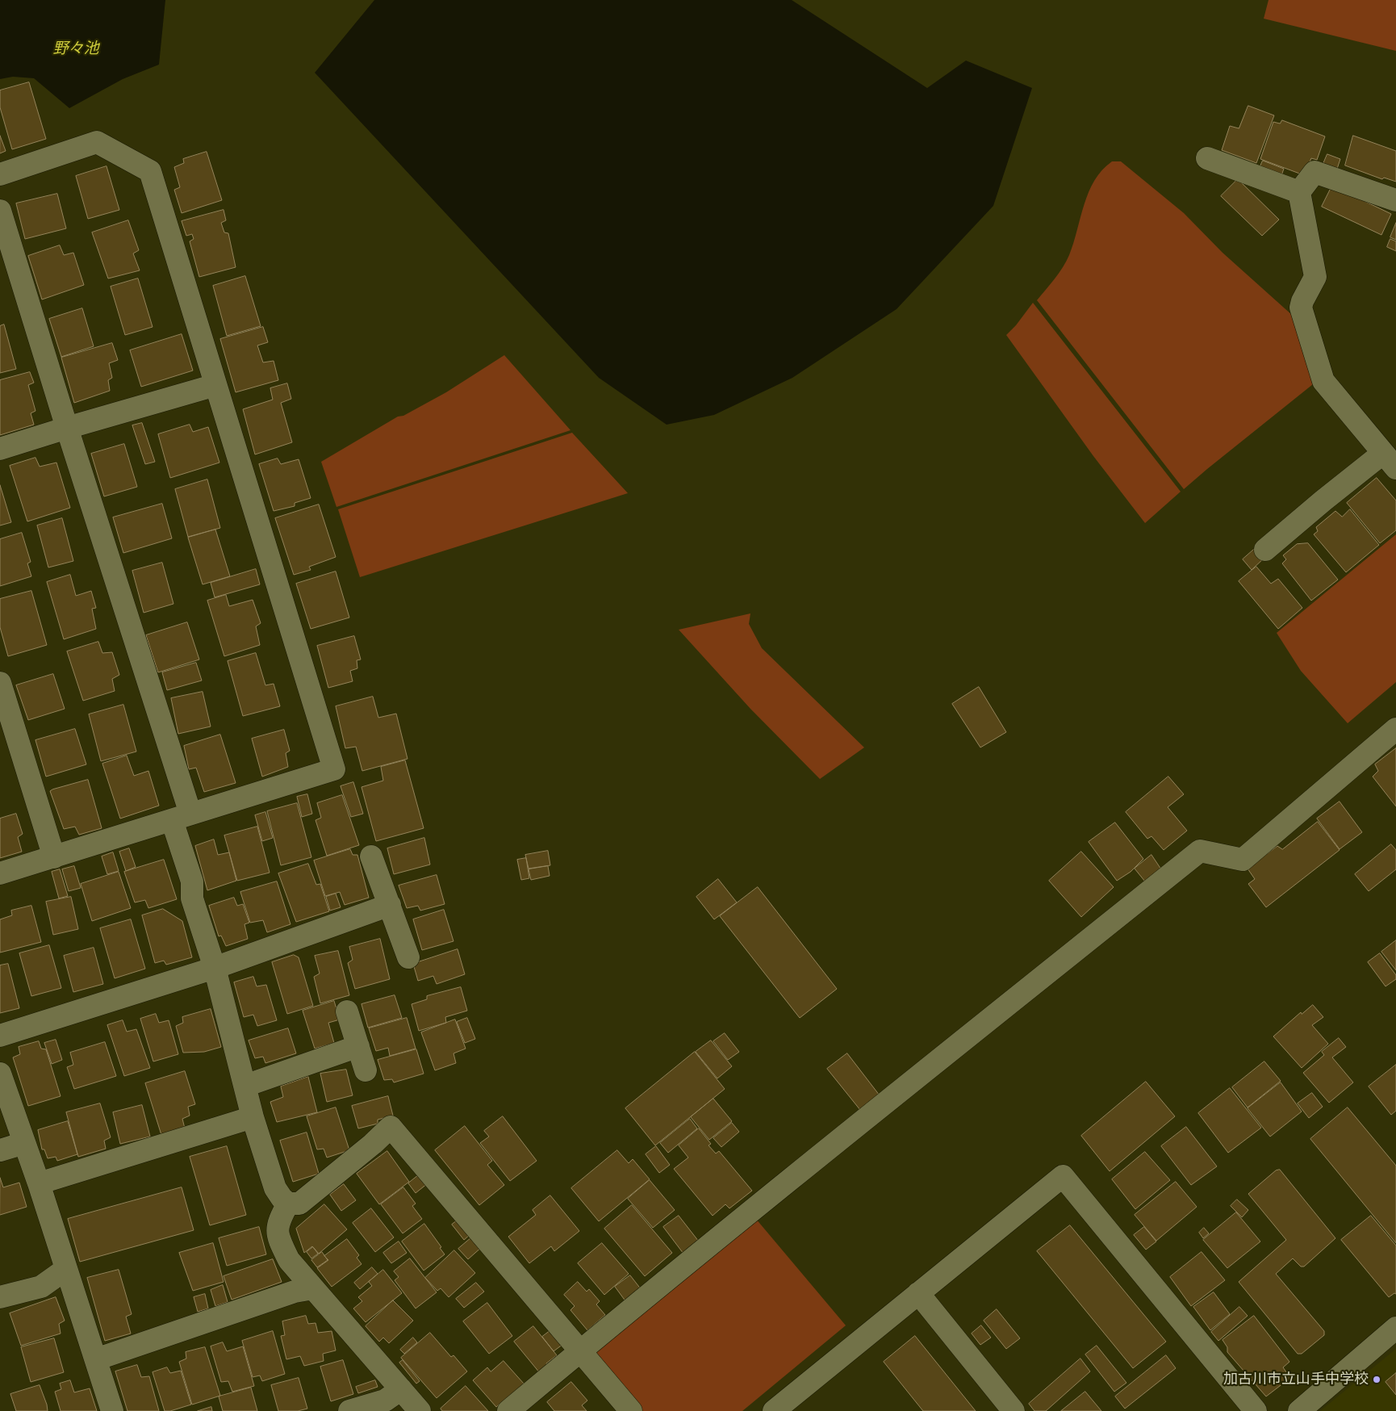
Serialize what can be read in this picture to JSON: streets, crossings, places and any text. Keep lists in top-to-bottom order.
{
  "water": ["野々池"],
  "places": ["加古川市立山手中学校"]
}
